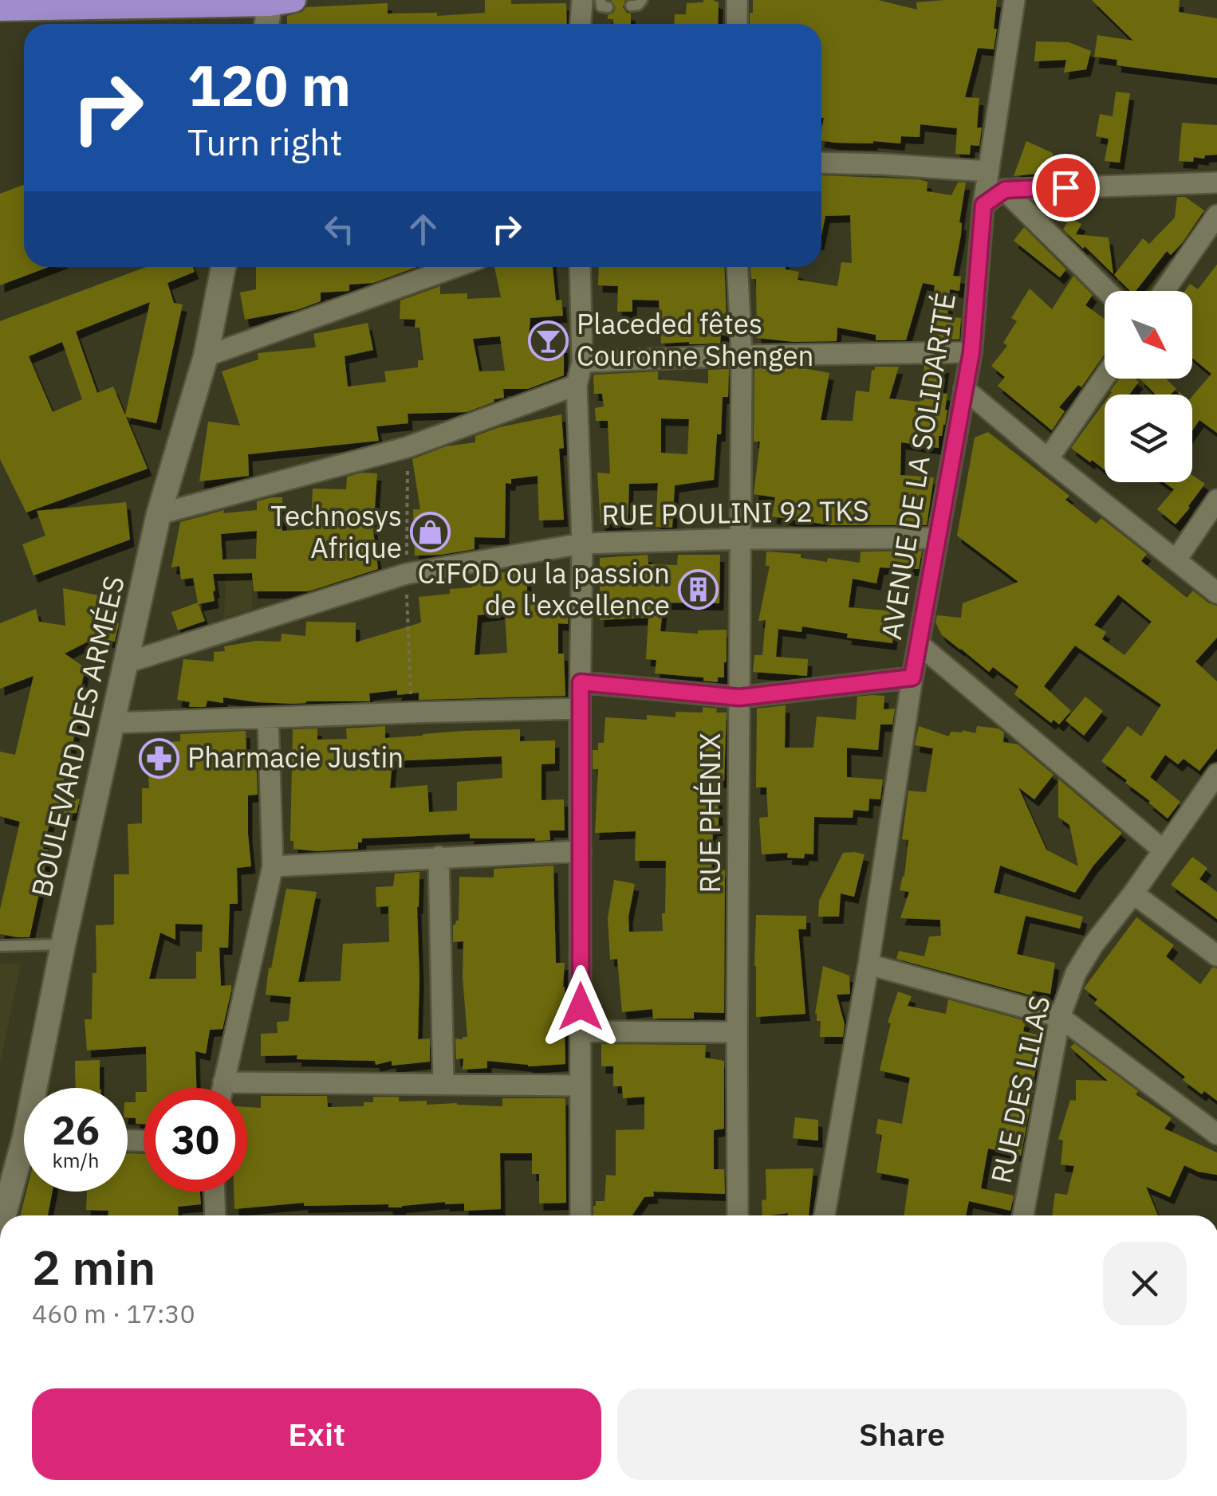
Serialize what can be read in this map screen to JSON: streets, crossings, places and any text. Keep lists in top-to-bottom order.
{
  "streets": {
    "main road": ["BOULEVARD DES ARMÉES"],
    "street": [
      "AVENUE DE LA SOLIDARITÉ",
      "RUE POULINI 92 TKS",
      "RUE PHÉNIX",
      "RUE DES LILAS"
    ]
  },
  "crossings": [
    ["AVENUE DE LA SOLIDARITÉ", "RUE POULINI 92 TKS"],
    ["RUE POULINI 92 TKS", "BOULEVARD DES ARMÉES"],
    ["RUE POULINI 92 TKS", "RUE PHÉNIX"]
  ],
  "places": {
    "bar": ["Placeded fêtes Couronne Shengen"],
    "shop": ["Technosys Afrique"],
    "building": ["CIFOD ou la passion de l'excellence"],
    "pharmacy": ["Pharmacie Justin"]
  },
  "north": "bottom right",
  "page": {
    "turn": ["120 m", "Turn right"],
    "speed": "26 km/h",
    "limit": "30",
    "heading": ["2 min", "460 m · 17:30"],
    "buttons": ["Exit", "Share"]
  }
}
